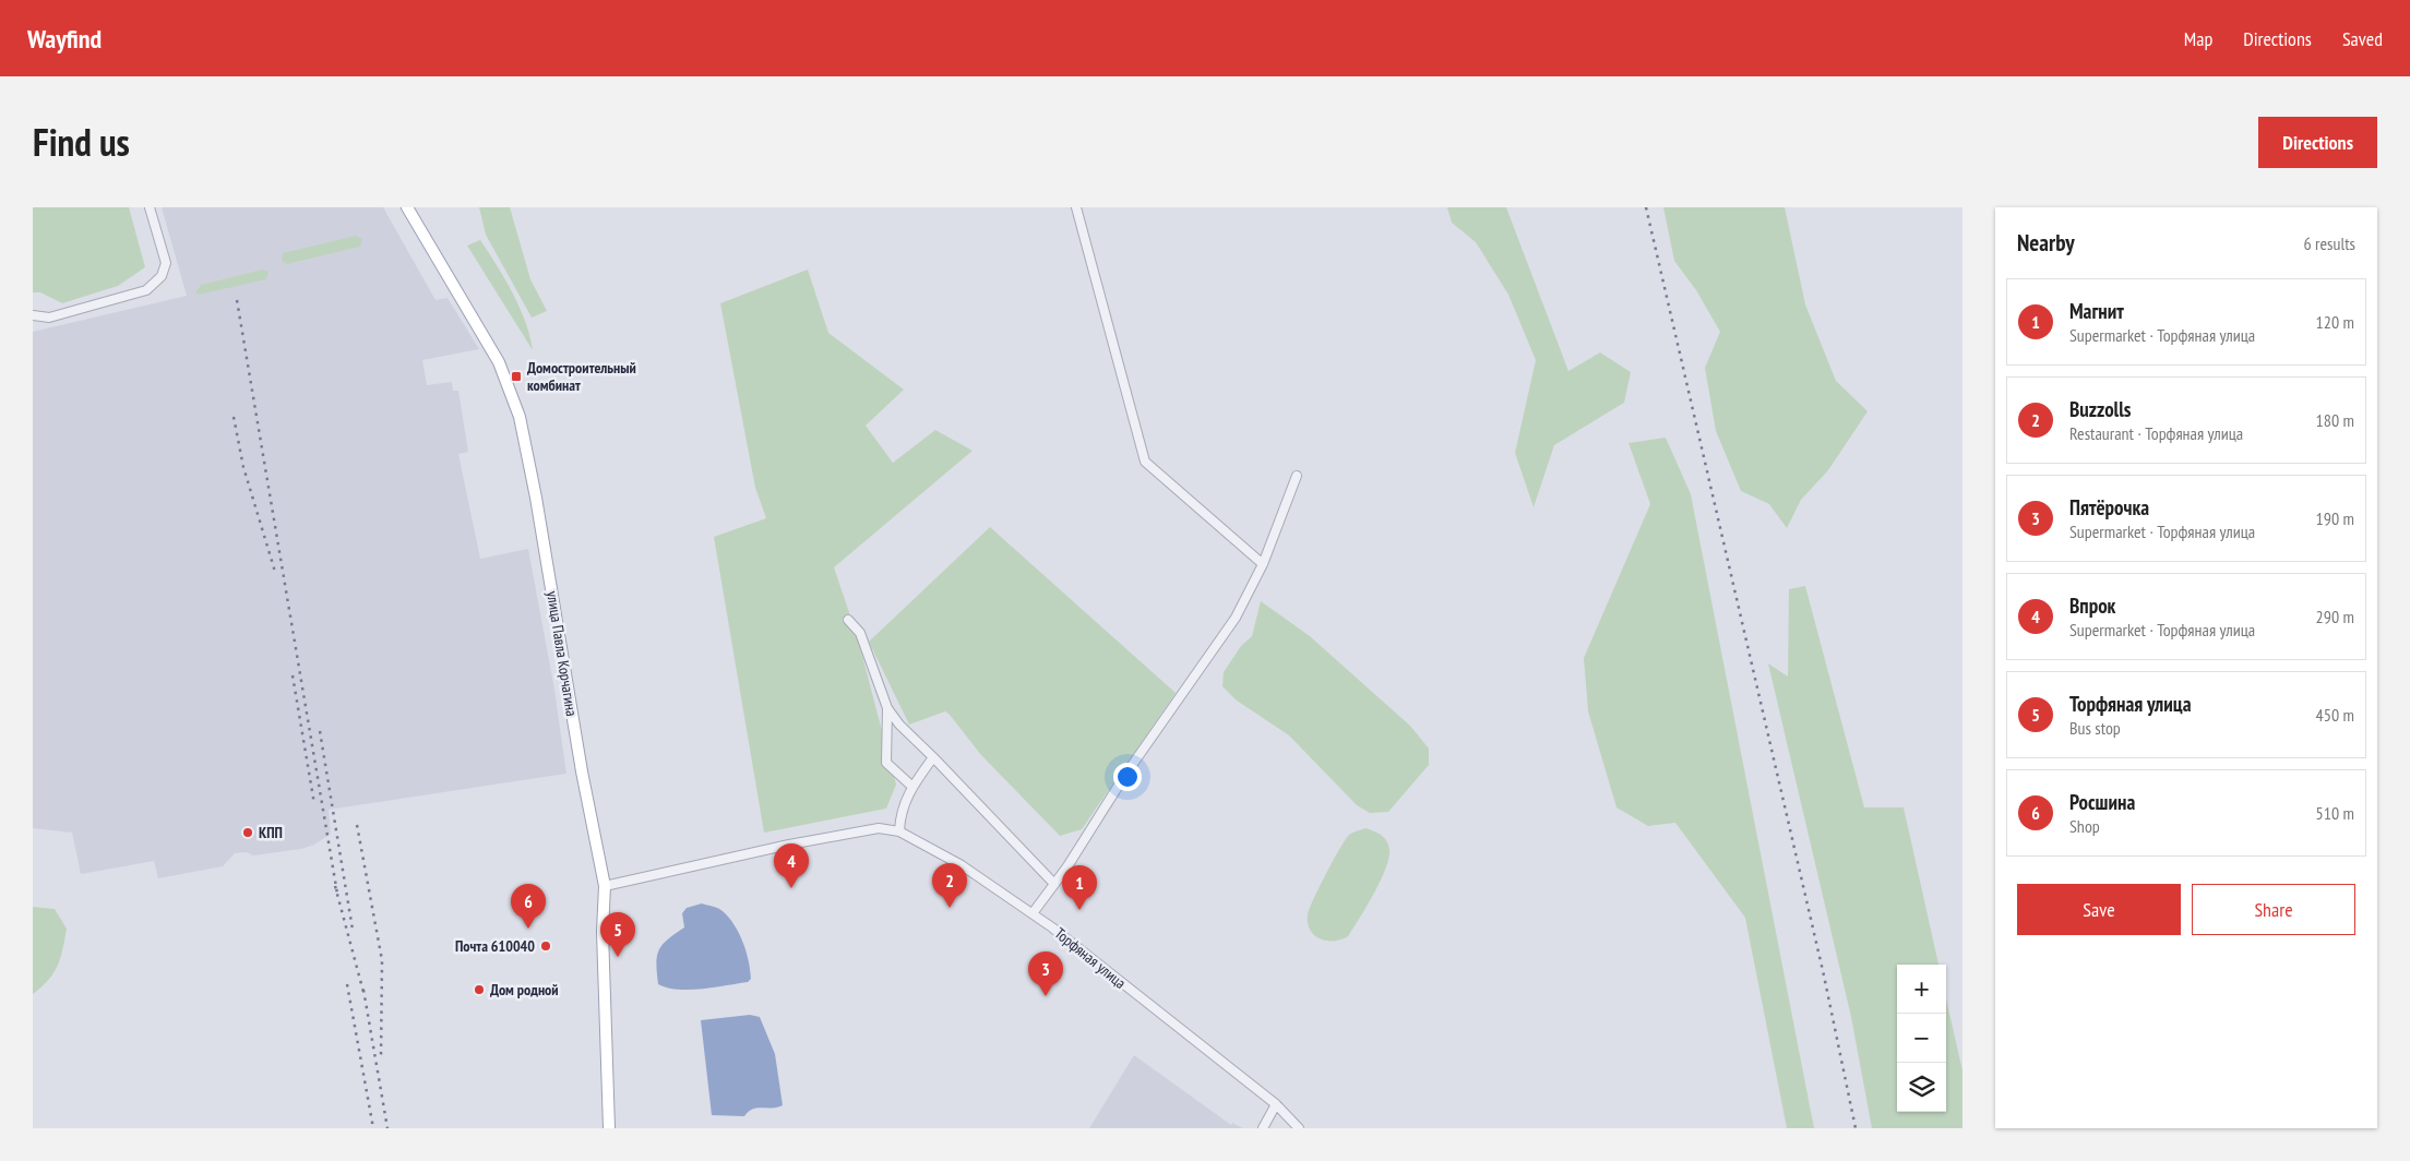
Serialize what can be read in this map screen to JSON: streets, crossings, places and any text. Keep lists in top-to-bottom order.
{
  "streets": {
    "main road": ["улица Павла Корчагина"],
    "street": ["Торфяная улица"]
  },
  "crossings": [
    ["улица Павла Корчагина", "Торфяная улица"]
  ],
  "places": {
    "transit": ["Домостроительный комбинат"],
    "other": ["КПП", "Почта 610040", "Дом родной"]
  },
  "page": {
    "header": "Wayfind",
    "nav": ["Map", "Directions", "Saved"],
    "title": "Find us",
    "buttons": [
      "Directions",
      ["Save", "Share"]
    ],
    "heading": ["Nearby", "6 results"],
    "list": [
      {
        "mark": "1",
        "name": "Магнит",
        "note": "Supermarket · Торфяная улица",
        "value": "120 m"
      },
      {
        "mark": "2",
        "name": "Buzzolls",
        "note": "Restaurant · Торфяная улица",
        "value": "180 m"
      },
      {
        "mark": "3",
        "name": "Пятёрочка",
        "note": "Supermarket · Торфяная улица",
        "value": "190 m"
      },
      {
        "mark": "4",
        "name": "Впрок",
        "note": "Supermarket · Торфяная улица",
        "value": "290 m"
      },
      {
        "mark": "5",
        "name": "Торфяная улица",
        "note": "Bus stop",
        "value": "450 m"
      },
      {
        "mark": "6",
        "name": "Росшина",
        "note": "Shop",
        "value": "510 m"
      }
    ],
    "pins": [
      "4",
      "2",
      "1",
      "6",
      "5",
      "3"
    ],
    "map_buttons": ["+", "−"]
  }
}
